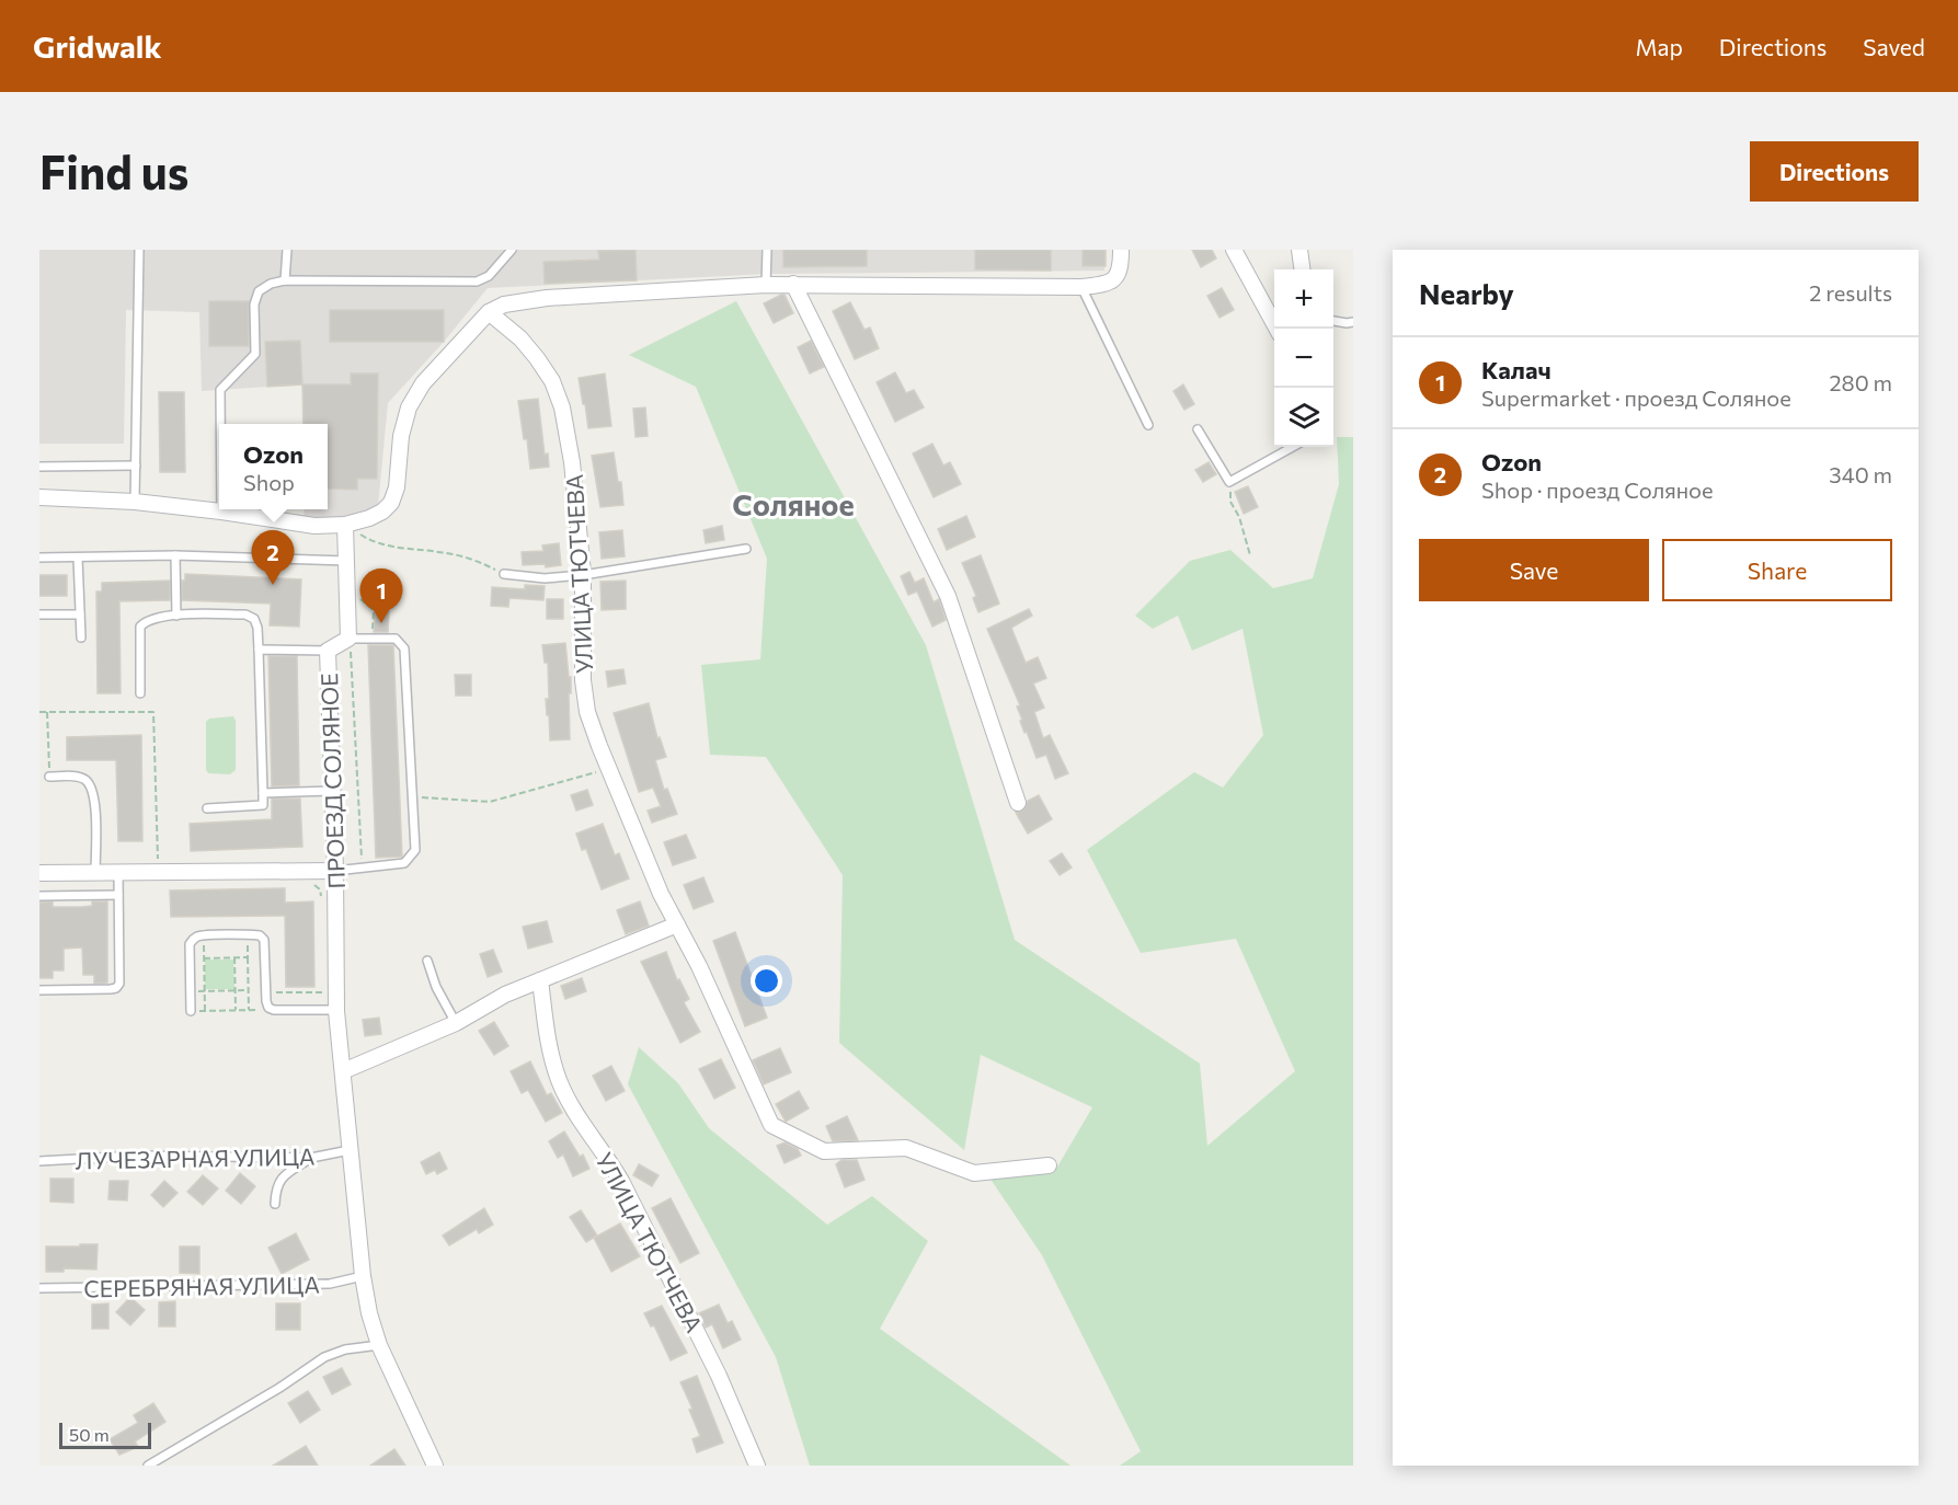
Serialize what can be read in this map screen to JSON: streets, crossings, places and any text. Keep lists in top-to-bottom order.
{
  "streets": {
    "street": ["УЛИЦА ТЮТЧЕВА", "ПРОЕЗД СОЛЯНОЕ"],
    "lane": ["ЛУЧЕЗАРНАЯ УЛИЦА", "СЕРЕБРЯНАЯ УЛИЦА"]
  },
  "crossings": [
    ["ПРОЕЗД СОЛЯНОЕ", "ЛУЧЕЗАРНАЯ УЛИЦА"],
    ["ПРОЕЗД СОЛЯНОЕ", "СЕРЕБРЯНАЯ УЛИЦА"]
  ],
  "districts": ["Соляное"],
  "scale_bar": "50 m",
  "page": {
    "header": "Gridwalk",
    "nav": ["Map", "Directions", "Saved"],
    "buttons": [
      "Directions",
      ["Save", "Share"]
    ],
    "title": "Find us",
    "heading": ["Nearby", "2 results"],
    "map_buttons": ["+", "−"],
    "list": [
      {
        "mark": "1",
        "name": "Калач",
        "note": "Supermarket · проезд Соляное",
        "value": "280 m"
      },
      {
        "mark": "2",
        "name": "Ozon",
        "note": "Shop · проезд Соляное",
        "value": "340 m"
      }
    ],
    "popup": ["Ozon", "Shop"],
    "pins": ["2", "1"],
    "scale": "50 m"
  }
}
